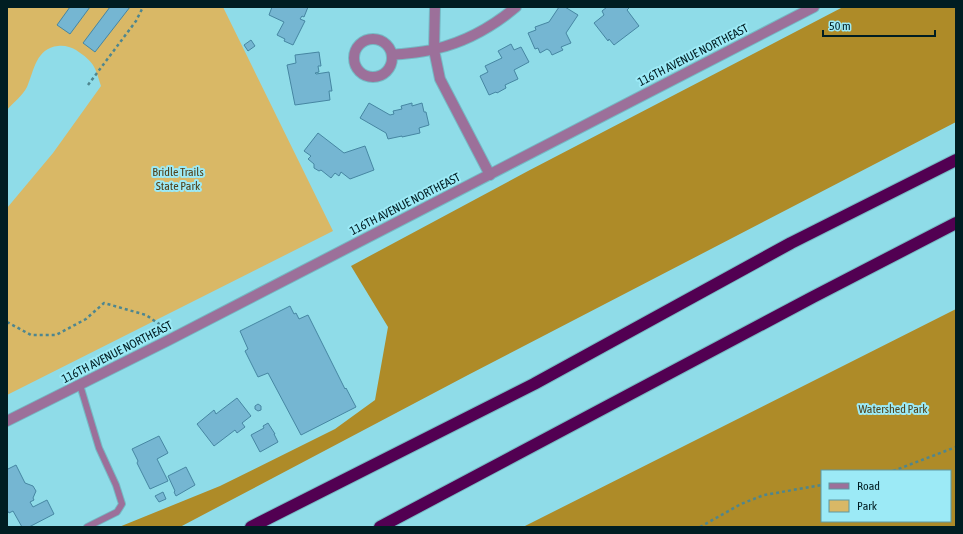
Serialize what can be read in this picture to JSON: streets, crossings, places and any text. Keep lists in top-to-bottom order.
{
  "streets": {
    "street": ["116TH AVENUE NORTHEAST"]
  },
  "parks": ["Bridle Trails State Park", "Watershed Park"],
  "legend": ["Road", "Park"],
  "scale_bar": "50 m"
}
